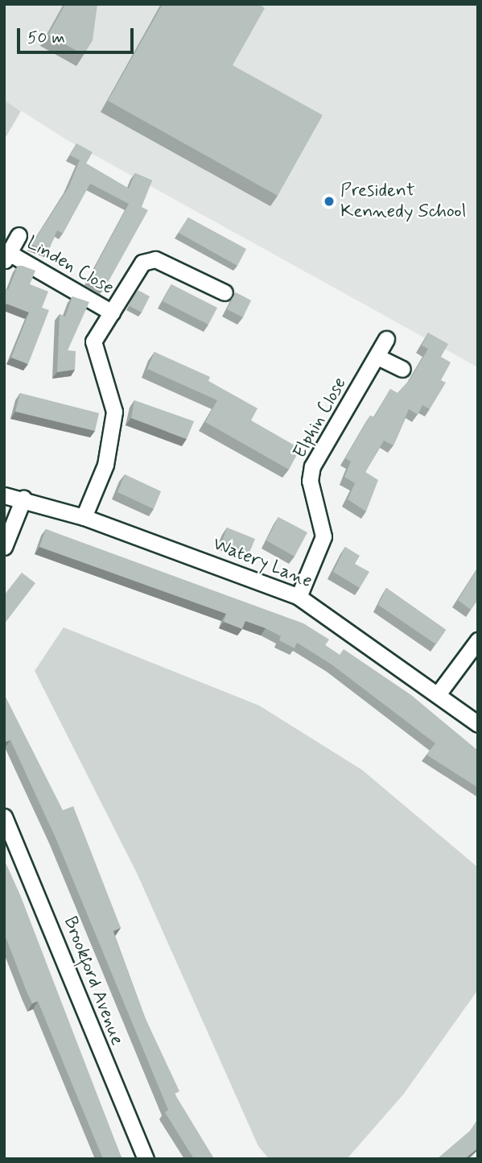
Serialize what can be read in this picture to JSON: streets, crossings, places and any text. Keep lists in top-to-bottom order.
{
  "streets": {
    "street": [
      "Linden Close",
      "Elphin Close",
      "Watery Lane",
      "Brookford Avenue"
    ]
  },
  "crossings": [
    ["Elphin Close", "Watery Lane"]
  ],
  "places": ["President Kennedy School"],
  "scale_bar": "50 m"
}
